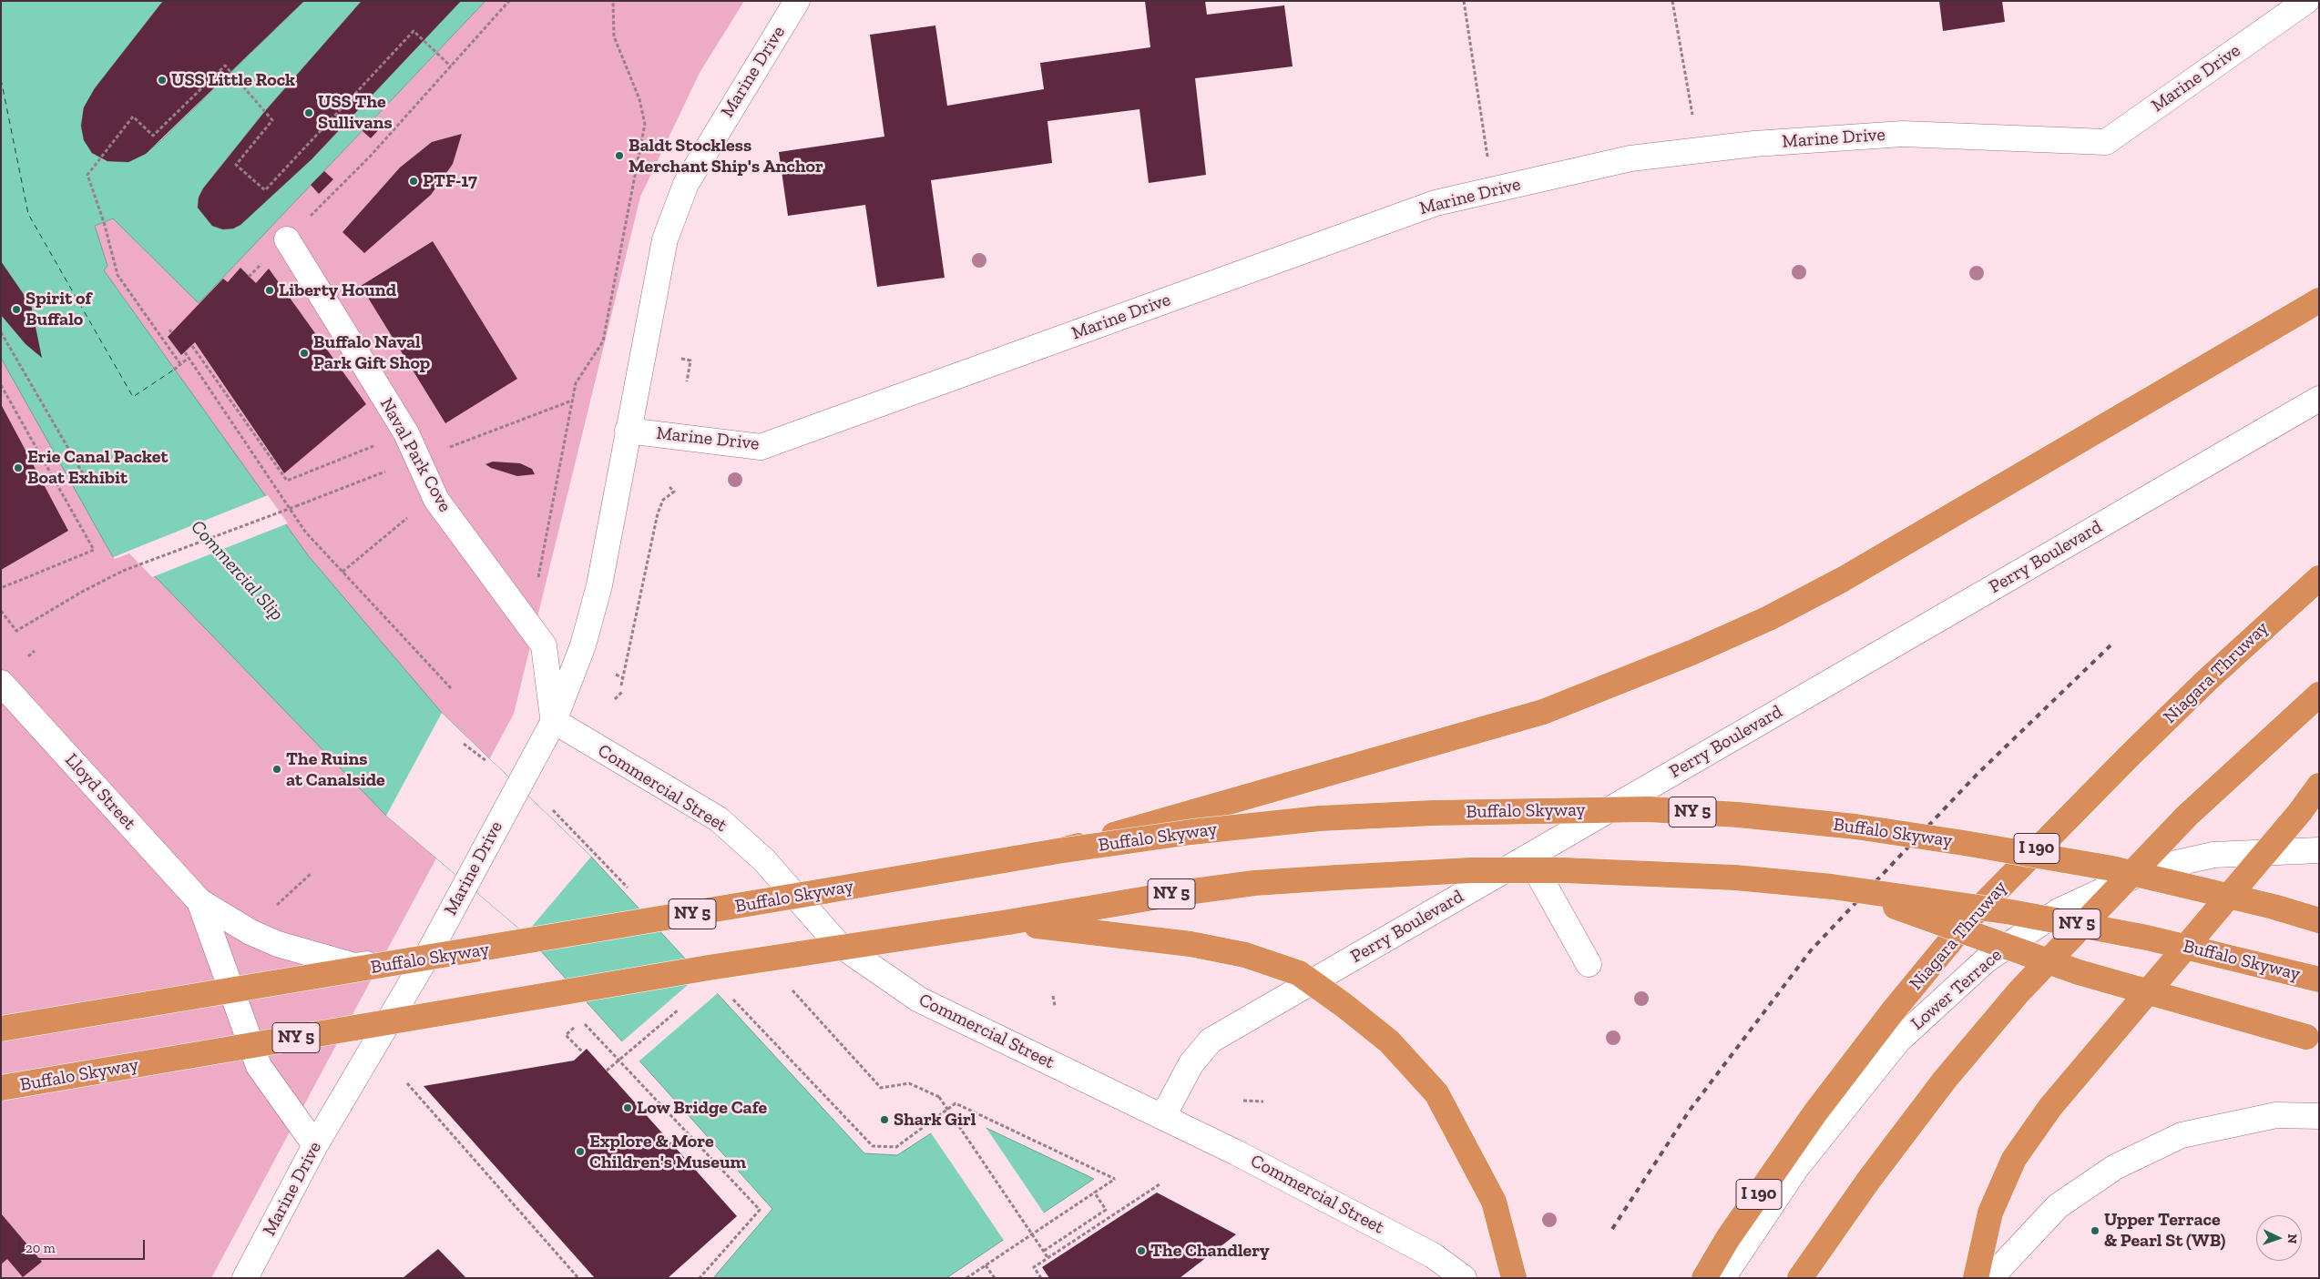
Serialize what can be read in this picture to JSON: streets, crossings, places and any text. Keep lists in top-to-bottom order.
{
  "streets": {
    "highway": [
      "Niagara Thruway",
      "Buffalo Skyway",
      "NY 5",
      "I 190"
    ],
    "street": [
      "Marine Drive",
      "Naval Park Cove",
      "Perry Boulevard",
      "Commercial Street",
      "Lloyd Street",
      "Lower Terrace"
    ]
  },
  "crossings": [
    ["Marine Drive", "Naval Park Cove"],
    ["Marine Drive", "Commercial Street"],
    ["Marine Drive", "Lloyd Street"],
    ["Naval Park Cove", "Commercial Street"],
    ["Perry Boulevard", "Commercial Street"]
  ],
  "water": ["Commercial Slip"],
  "places": [
    "USS Little Rock",
    "USS The Sullivans",
    "Baldt Stockless Merchant Ship's Anchor",
    "PTF-17",
    "Liberty Hound",
    "Spirit of Buffalo",
    "Buffalo Naval Park Gift Shop",
    "Erie Canal Packet Boat Exhibit",
    "The Ruins at Canalside",
    "Low Bridge Cafe",
    "Shark Girl",
    "Explore & More Children's Museum",
    "Upper Terrace & Pearl St (WB)",
    "The Chandlery"
  ],
  "scale_bar": "20 m",
  "north": "right"
}
